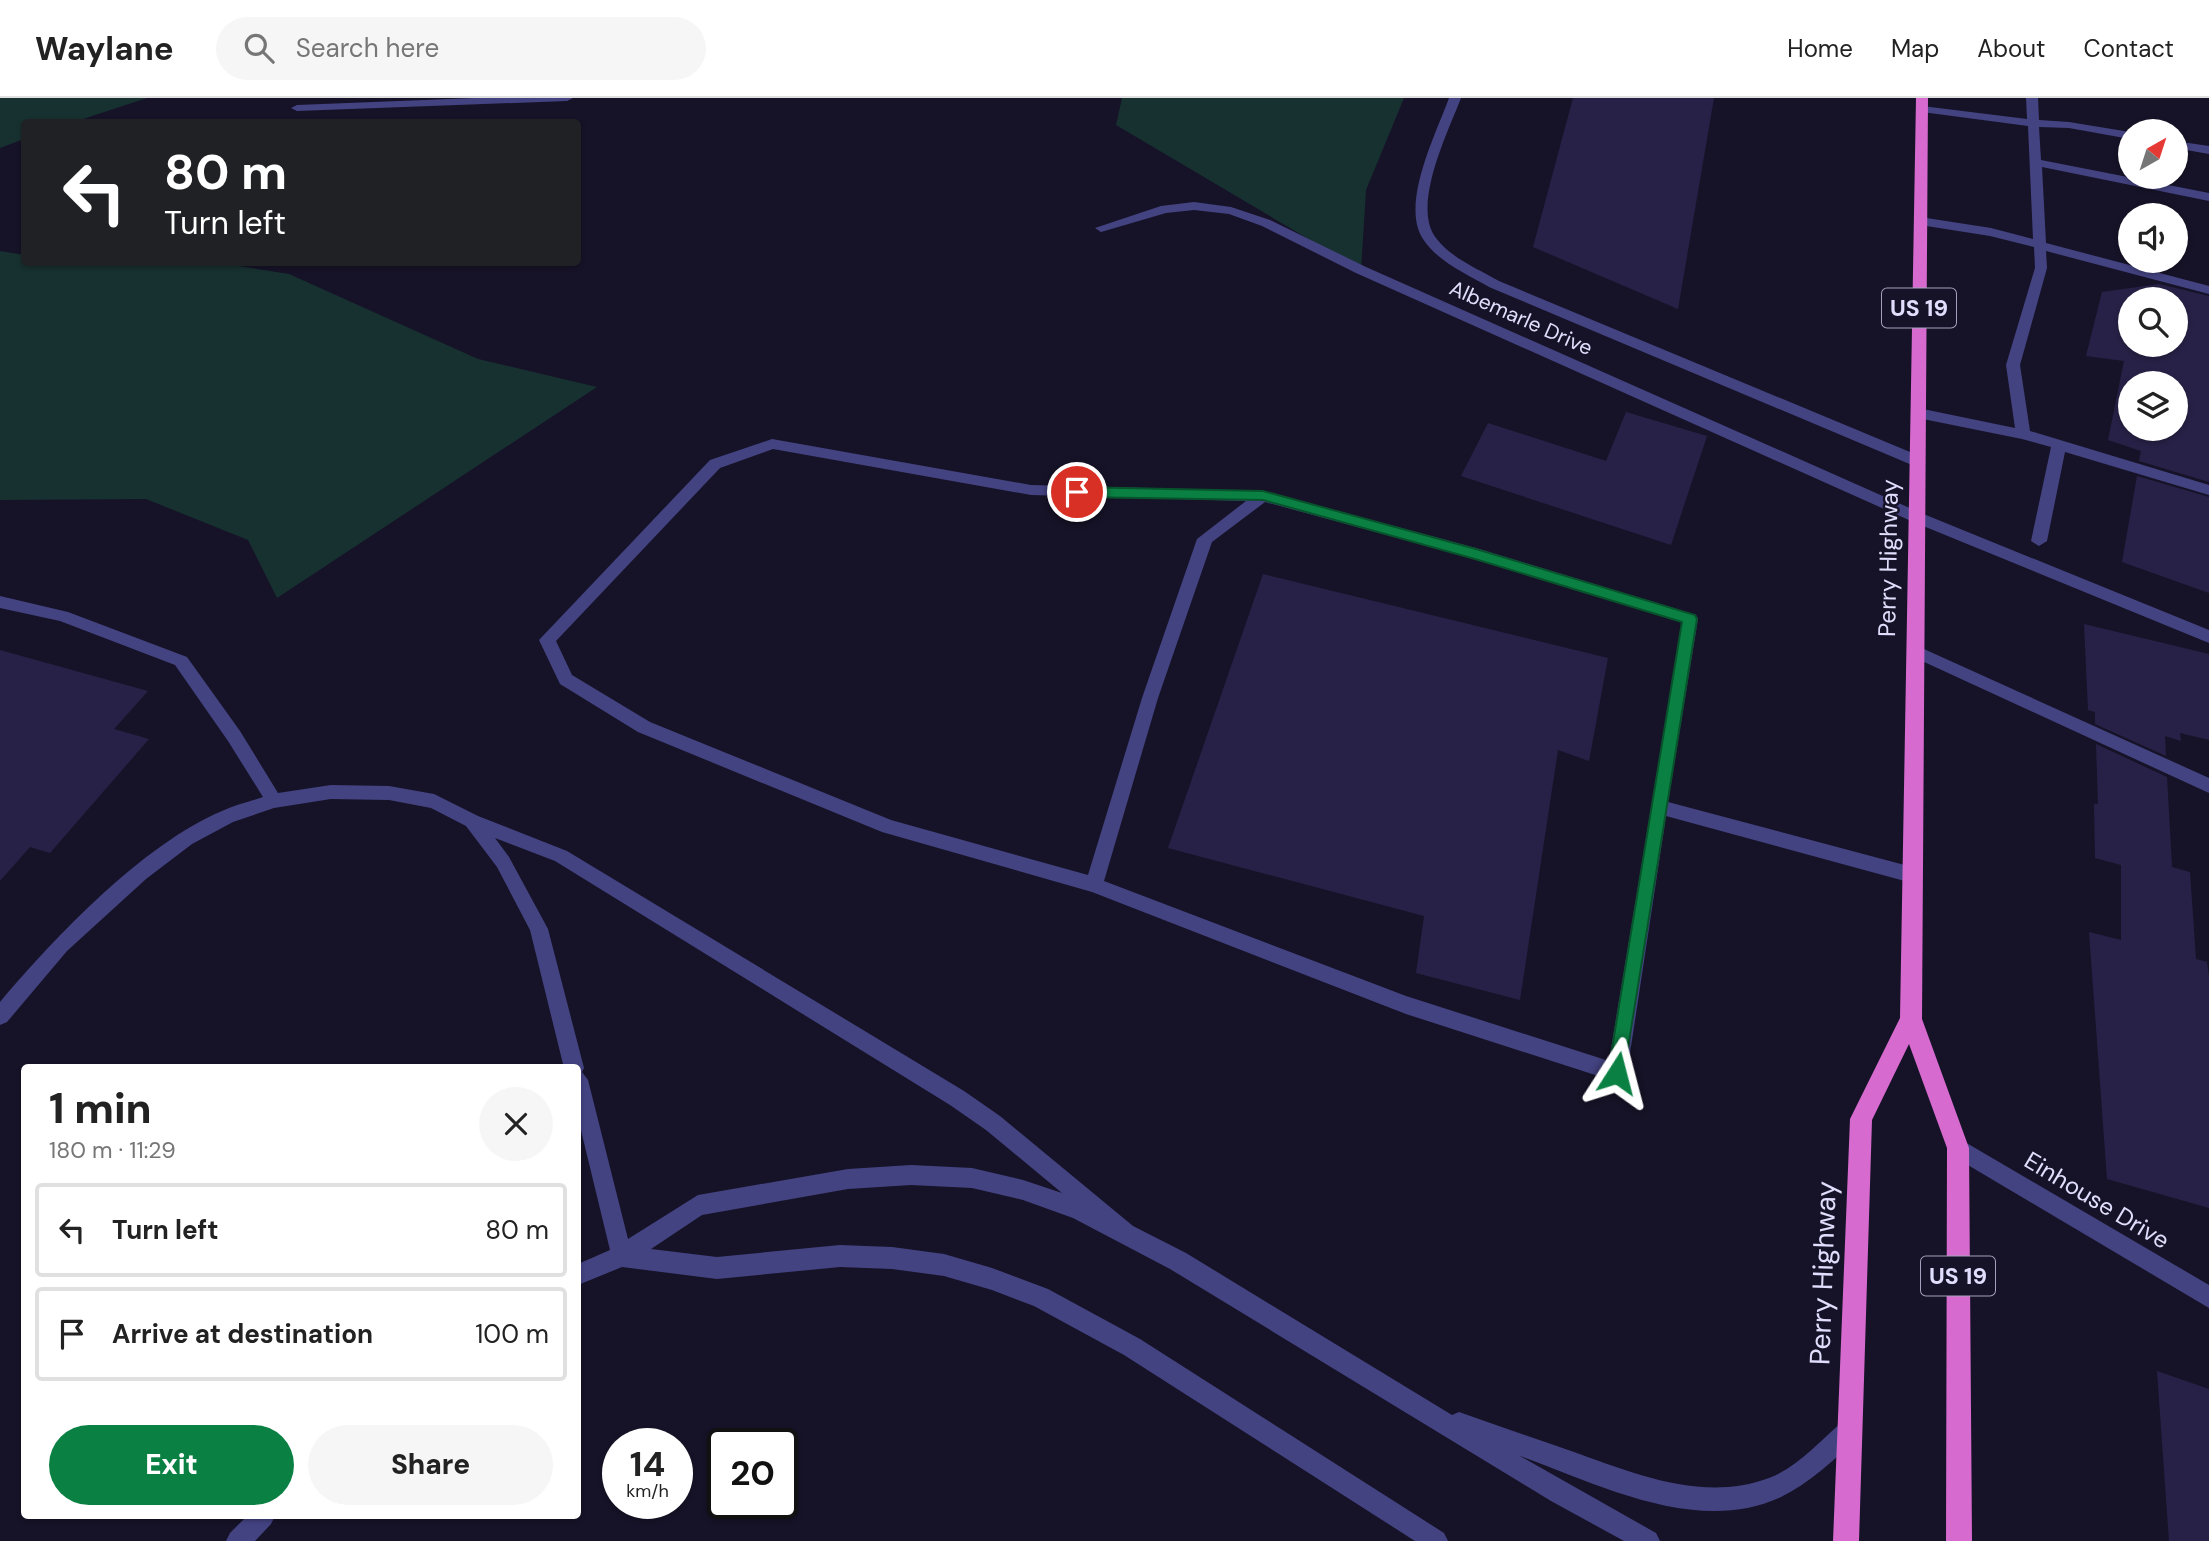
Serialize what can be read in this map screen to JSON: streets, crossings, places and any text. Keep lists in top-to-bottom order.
{
  "streets": {
    "highway": ["US 19", "Perry Highway"],
    "street": ["Albemarle Drive", "Einhouse Drive"]
  },
  "crossings": [
    ["Albemarle Drive", "Perry Highway"],
    ["Perry Highway", "Einhouse Drive"]
  ],
  "north": "top right",
  "page": {
    "header": "Waylane",
    "search": "Search here",
    "nav": [
      "Home",
      "Map",
      "About",
      "Contact"
    ],
    "turn": ["80 m", "Turn left"],
    "heading": ["1 min", "180 m · 11:29"],
    "list": [
      {
        "name": "Turn left",
        "value": "80 m"
      },
      {
        "name": "Arrive at destination",
        "value": "100 m"
      }
    ],
    "buttons": ["Exit", "Share"],
    "speed": "14 km/h",
    "limit": "20"
  }
}
